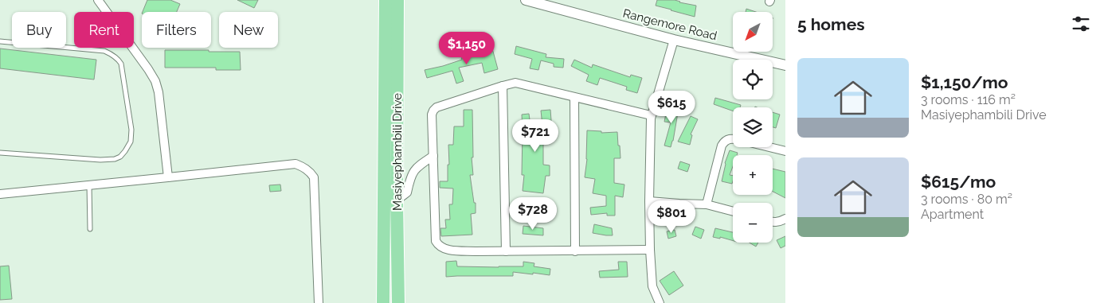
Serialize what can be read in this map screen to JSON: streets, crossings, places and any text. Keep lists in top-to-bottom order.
{
  "streets": {
    "main road": ["Masiyephambili Drive"],
    "street": ["Rangemore Road"]
  },
  "north": "bottom left",
  "page": {
    "heading": "5 homes",
    "map_buttons": ["+", "−"],
    "chip": [
      "Buy",
      "Rent",
      "Filters",
      "New"
    ],
    "price": [
      "$1,150",
      "$615",
      "$721",
      "$728",
      "$801"
    ],
    "list": [
      {
        "name": "$1,150/mo",
        "note": "3 rooms · 116 m² · Masiyephambili Drive"
      },
      {
        "name": "$615/mo",
        "note": "3 rooms · 80 m² · Apartment"
      }
    ]
  }
}
